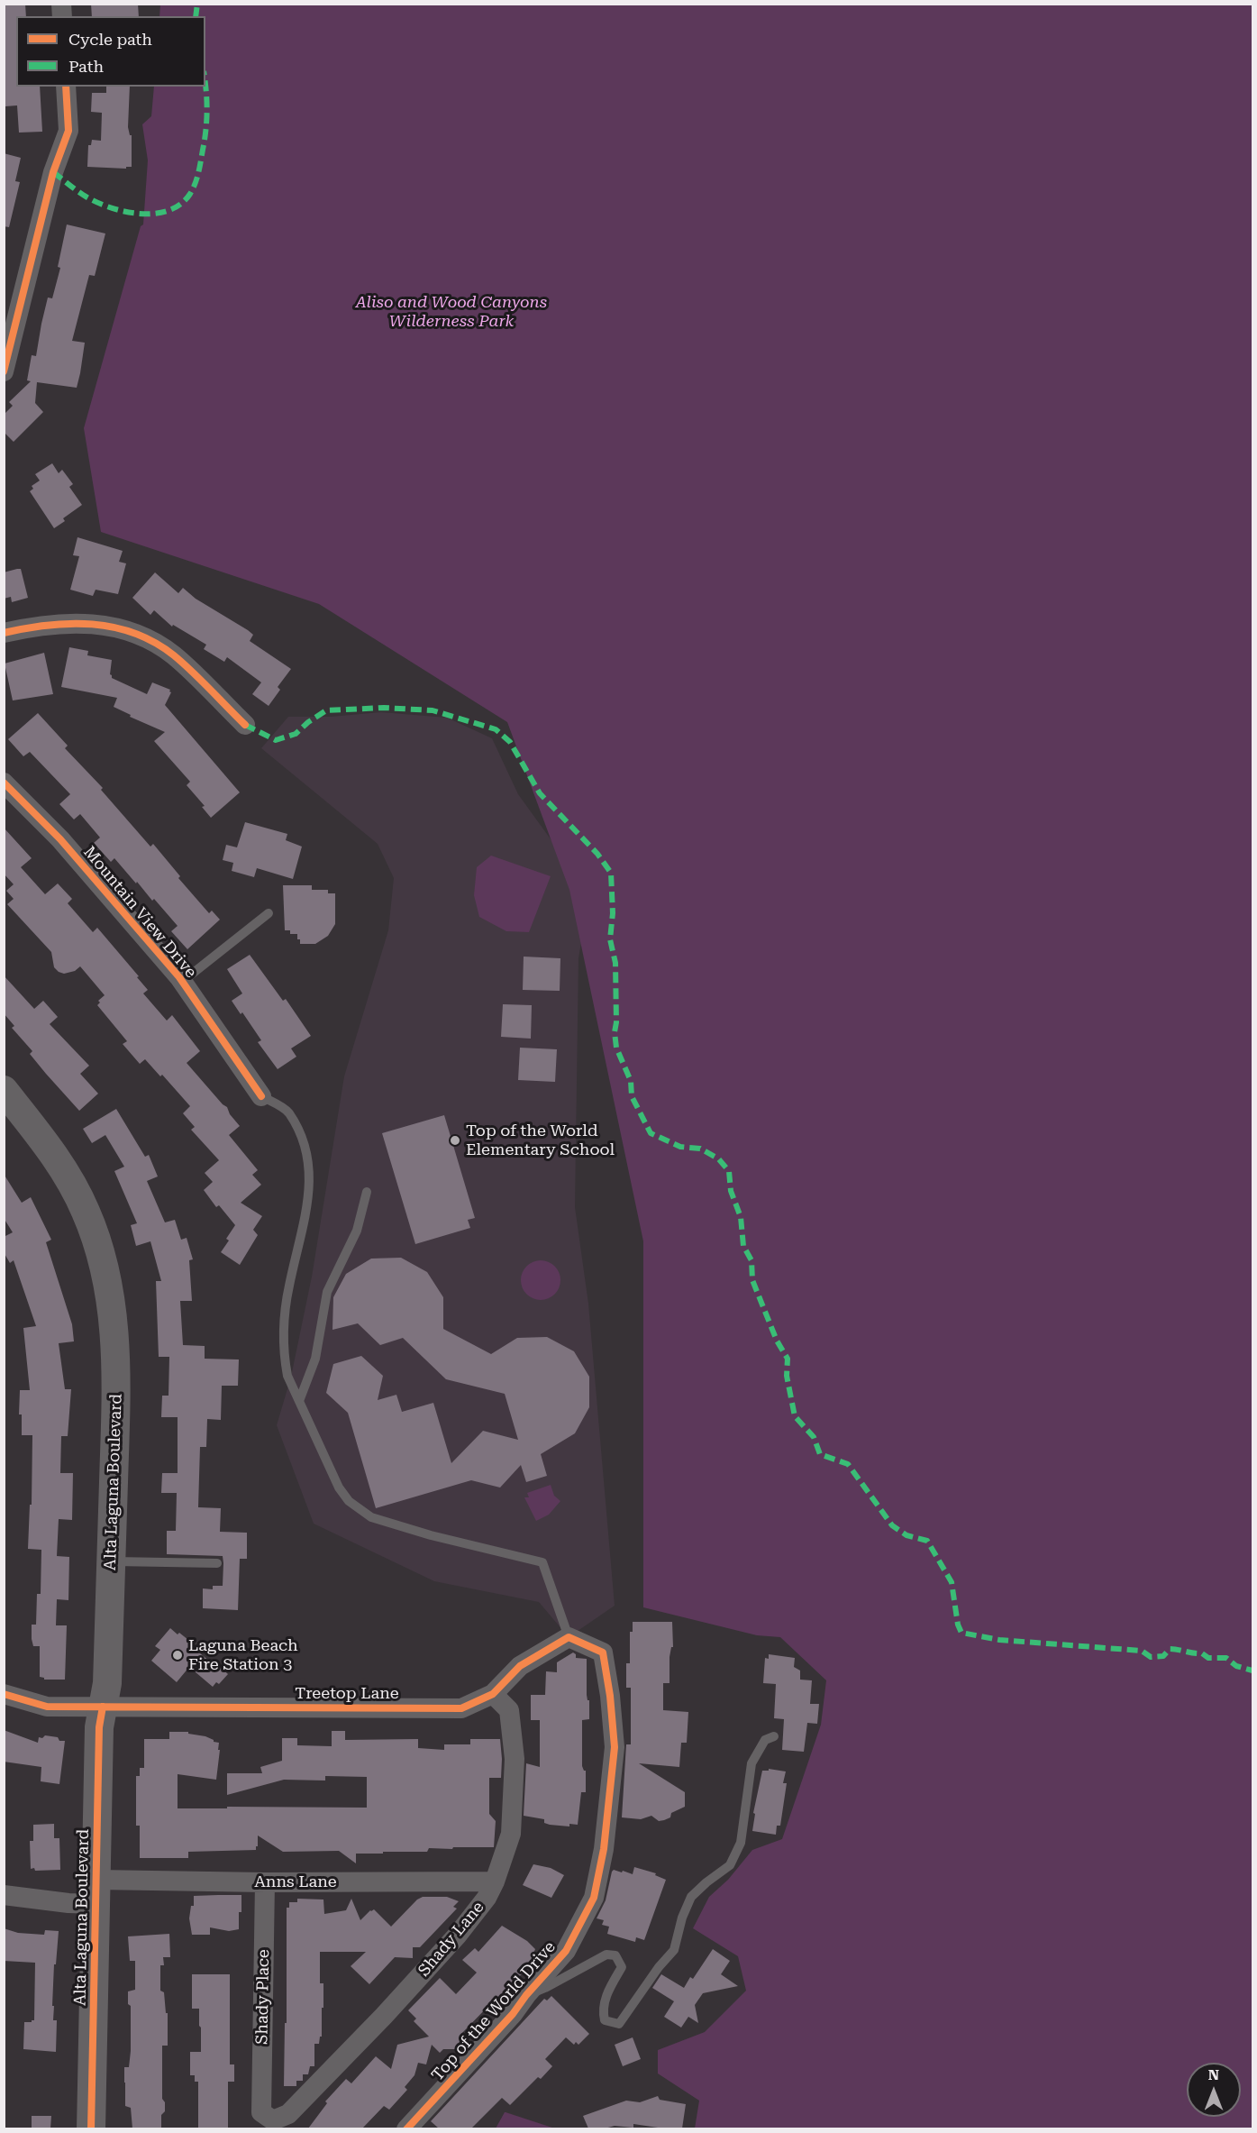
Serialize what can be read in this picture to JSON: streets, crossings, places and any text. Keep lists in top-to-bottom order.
{
  "streets": {
    "main road": ["Alta Laguna Boulevard"],
    "street": [
      "Mountain View Drive",
      "Treetop Lane",
      "Anns Lane",
      "Shady Lane",
      "Shady Place",
      "Top of the World Drive"
    ]
  },
  "crossings": [
    ["Mountain View Drive", "Treetop Lane"],
    ["Mountain View Drive", "Top of the World Drive"],
    ["Alta Laguna Boulevard", "Treetop Lane"],
    ["Alta Laguna Boulevard", "Anns Lane"],
    ["Treetop Lane", "Shady Lane"],
    ["Treetop Lane", "Top of the World Drive"],
    ["Anns Lane", "Shady Lane"],
    ["Anns Lane", "Shady Place"],
    ["Shady Lane", "Shady Place"]
  ],
  "parks": ["Aliso and Wood Canyons Wilderness Park"],
  "places": ["Top of the World Elementary School", "Laguna Beach Fire Station 3"],
  "legend": ["Cycle path", "Path"],
  "north": "top"
}
